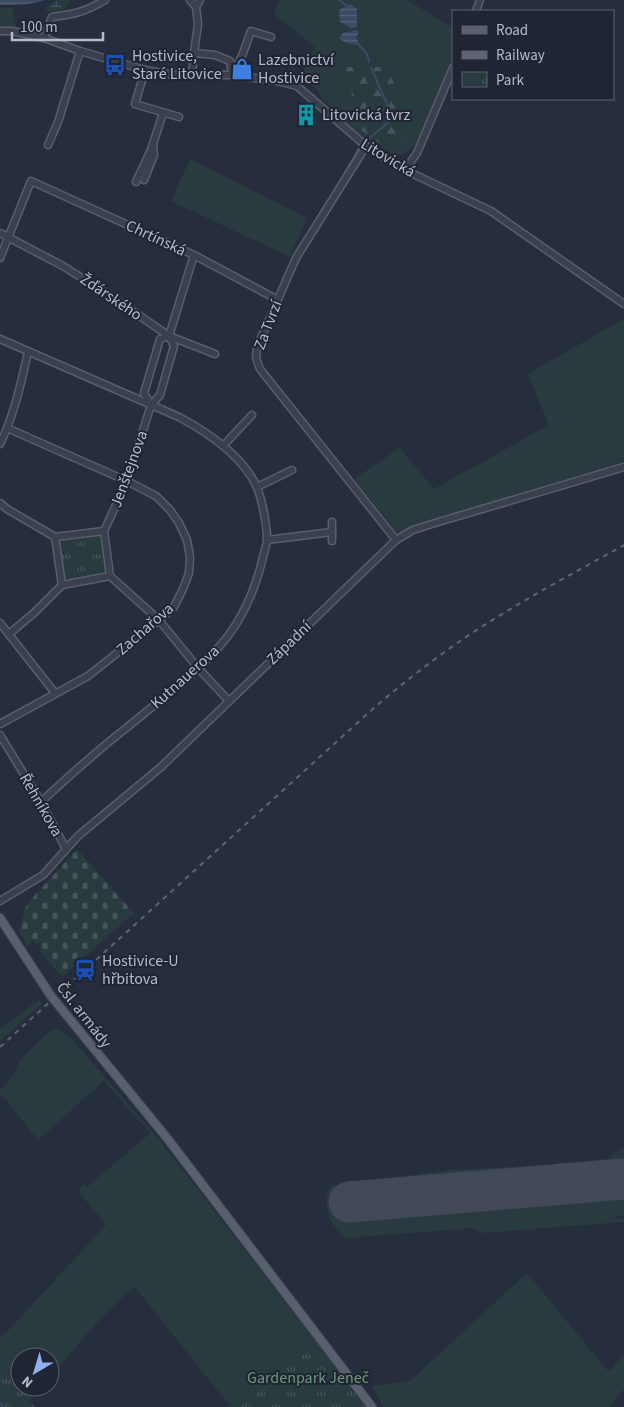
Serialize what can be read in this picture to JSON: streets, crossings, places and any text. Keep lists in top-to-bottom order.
{
  "streets": {
    "main road": ["Čsl. armády"],
    "street": [
      "Litovická",
      "Chrtínská",
      "Žďárského",
      "Za Tvrzí",
      "Jenštejnova",
      "Zachařova",
      "Západní",
      "Kutnauerova",
      "Řehníkova"
    ]
  },
  "crossings": [
    ["Litovická", "Za Tvrzí"],
    ["Chrtínská", "Žďárského"],
    ["Chrtínská", "Za Tvrzí"],
    ["Chrtínská", "Jenštejnova"],
    ["Žďárského", "Jenštejnova"],
    ["Za Tvrzí", "Západní"],
    ["Jenštejnova", "Zachařova"],
    ["Jenštejnova", "Kutnauerova"],
    ["Západní", "Řehníkova"],
    ["Kutnauerova", "Řehníkova"]
  ],
  "parks": ["Gardenpark Jeneč"],
  "places": {
    "bus stop": ["Hostivice, Staré Litovice"],
    "shop": ["Lazebnictví Hostivice"],
    "building": ["Litovická tvrz"],
    "station": ["Hostivice-U hřbitova"]
  },
  "legend": ["Road", "Railway", "Park"],
  "scale_bar": "100 m",
  "north": "bottom left"
}
